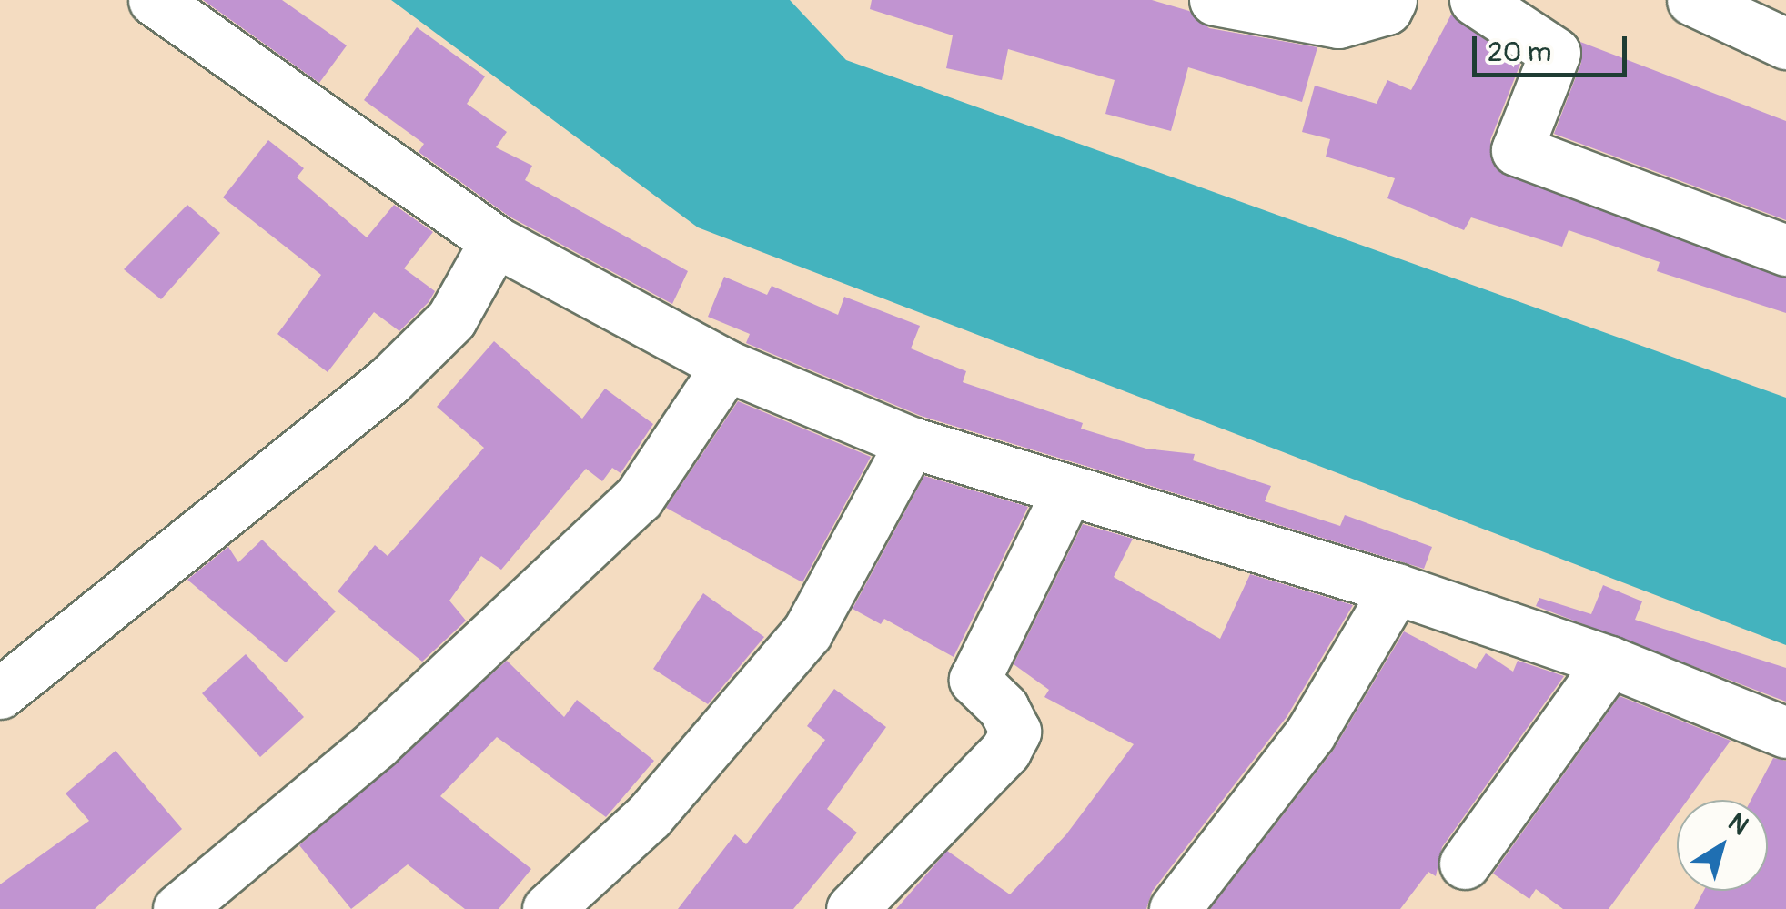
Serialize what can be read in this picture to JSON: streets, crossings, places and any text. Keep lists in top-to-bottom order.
{
  "scale_bar": "20 m",
  "north": "top right"
}
